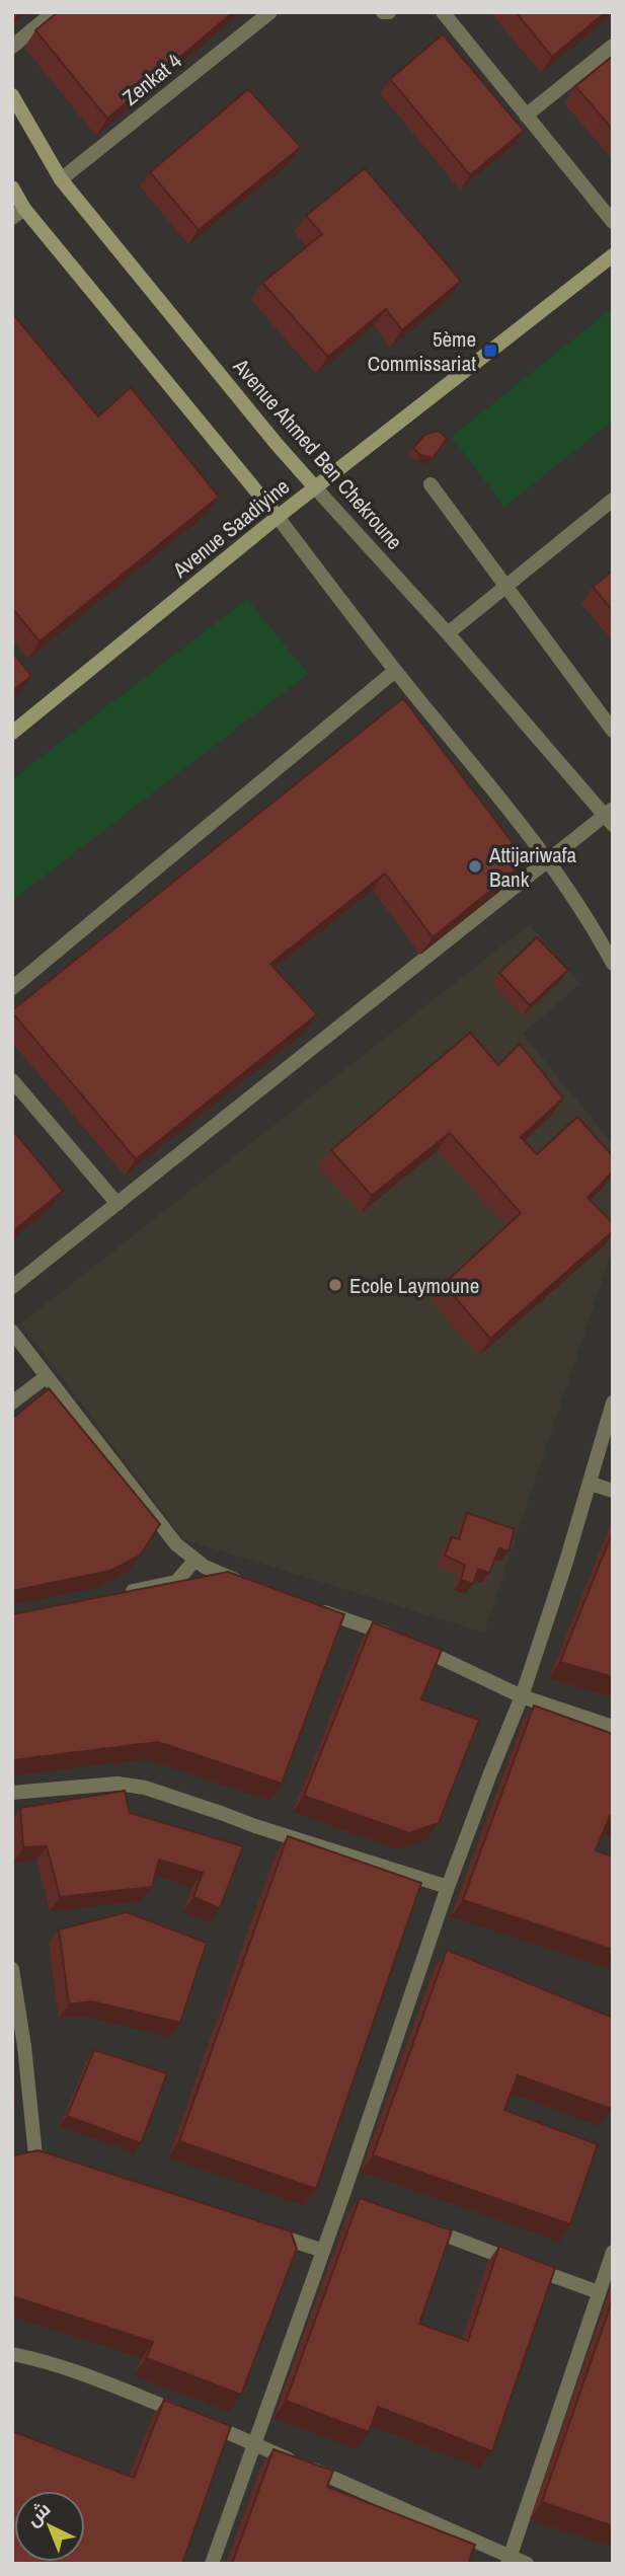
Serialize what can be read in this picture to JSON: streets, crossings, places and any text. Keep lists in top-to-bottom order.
{
  "streets": {
    "main road": ["Avenue Ahmed Ben Chekroune", "Avenue Saadiyine"],
    "street": ["Zenkat 4"]
  },
  "crossings": [
    ["Zenkat 4", "Avenue Ahmed Ben Chekroune"],
    ["Avenue Ahmed Ben Chekroune", "Avenue Saadiyine"]
  ],
  "places": {
    "transit": ["5ème Commissariat"],
    "other": ["Attijariwafa Bank", "Ecole Laymoune"]
  },
  "north": "top left"
}
